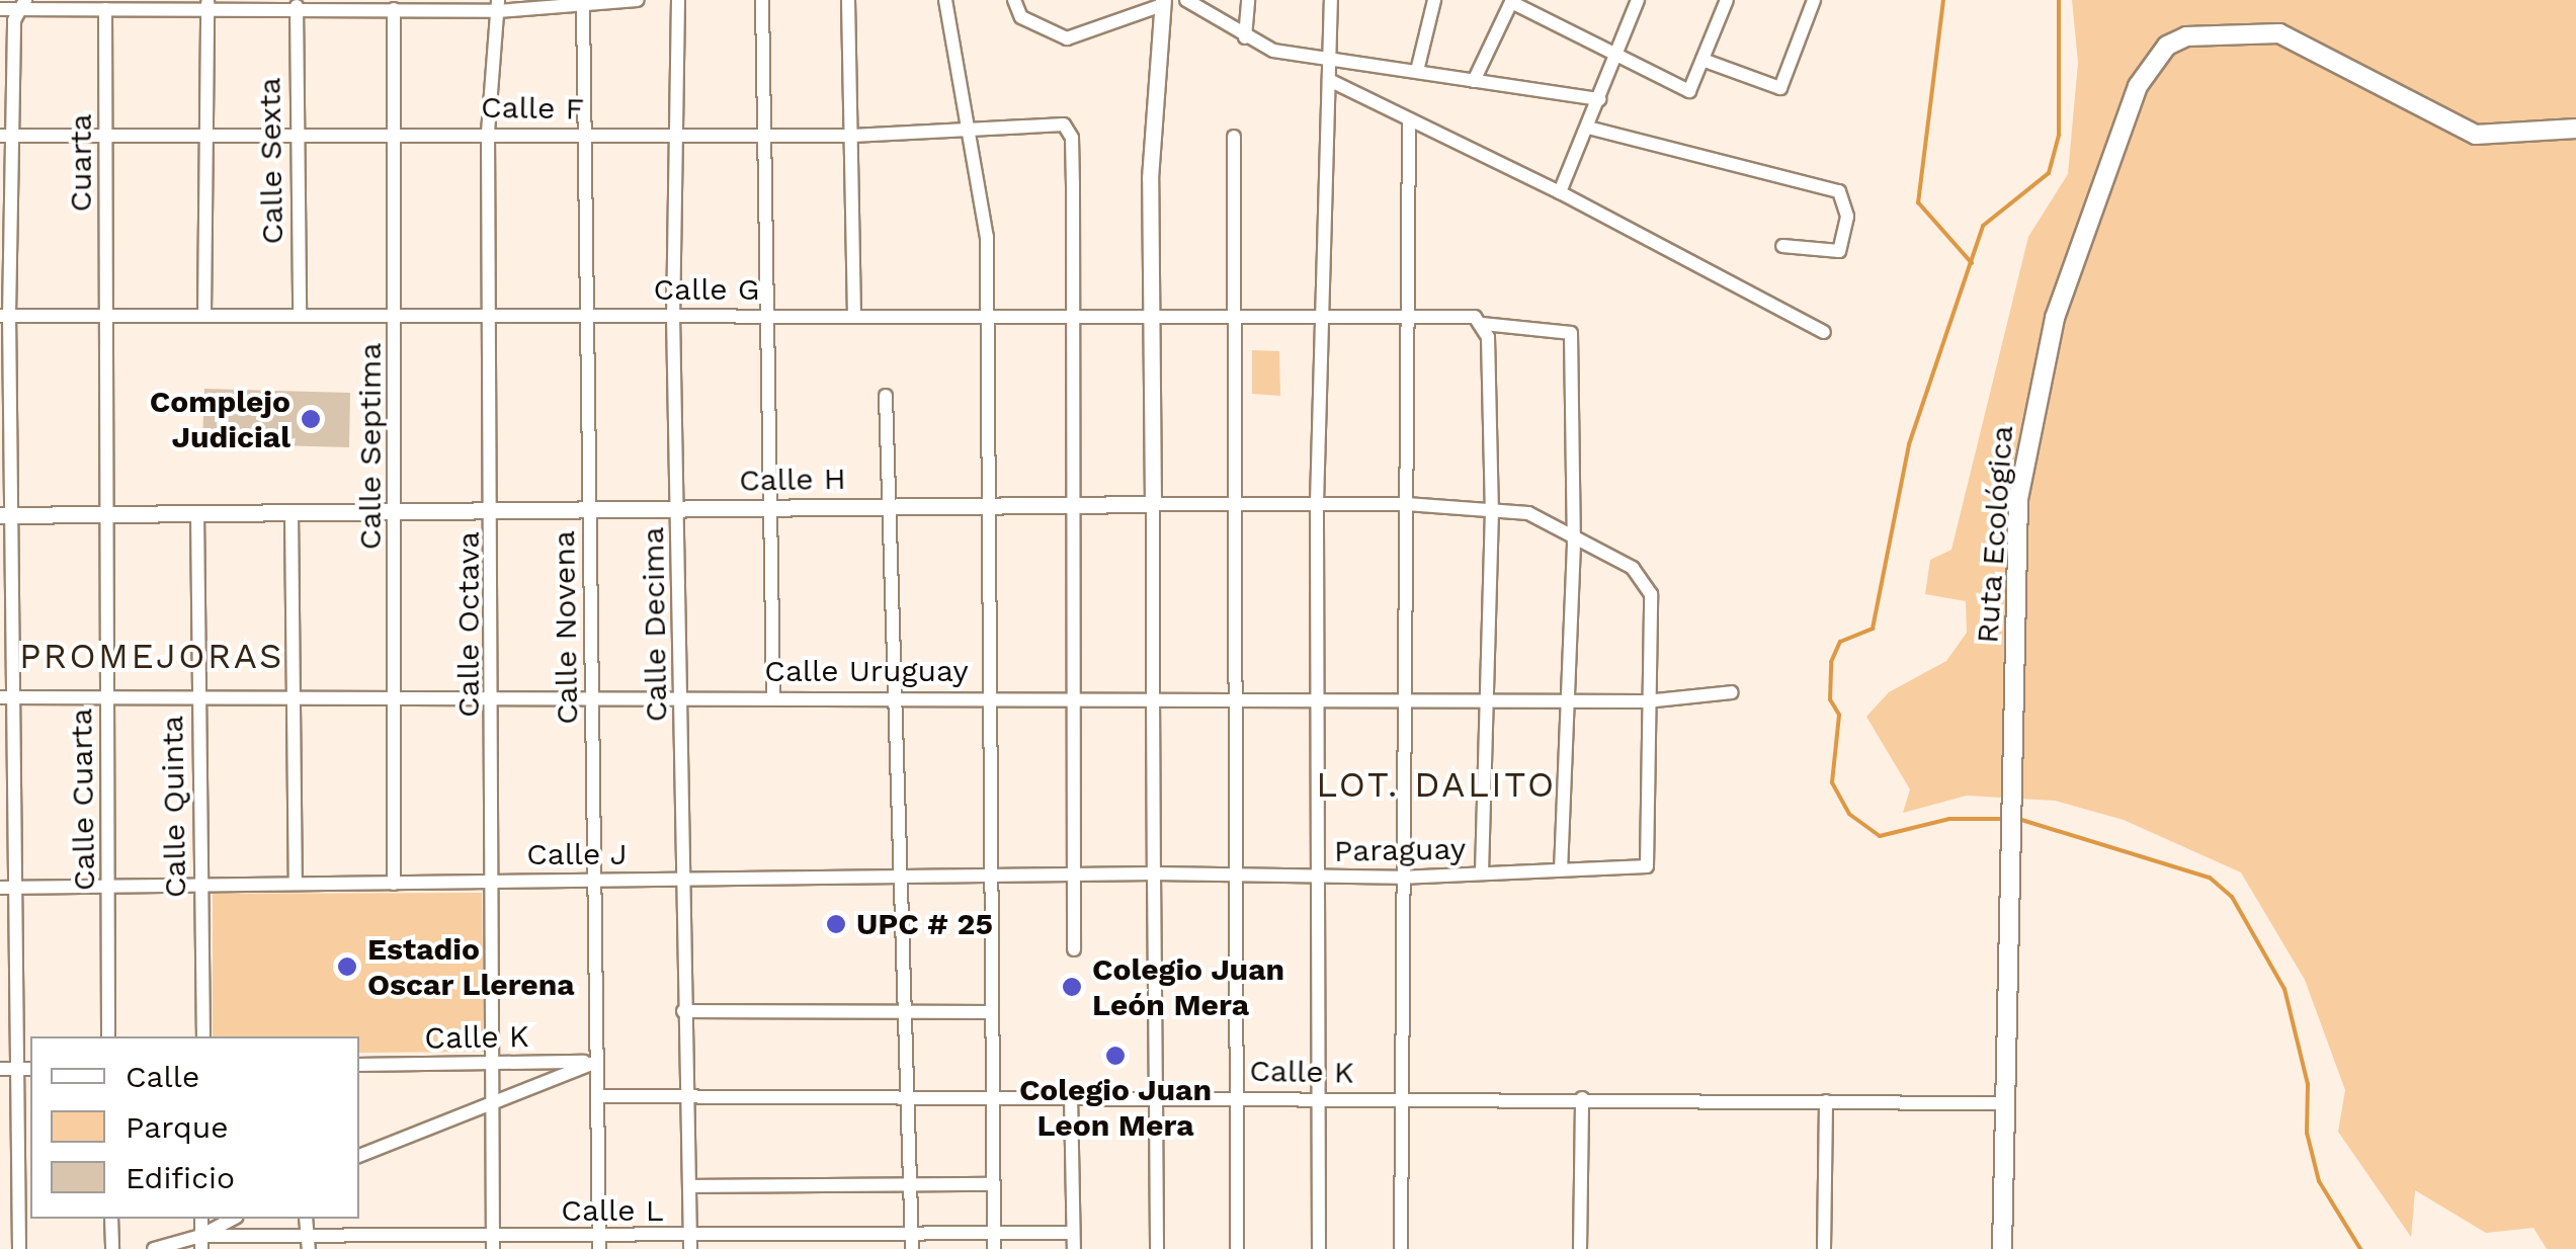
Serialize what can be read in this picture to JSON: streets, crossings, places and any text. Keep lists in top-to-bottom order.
{
  "streets": {
    "main road": ["Ruta Ecológica"],
    "street": [
      "Calle F",
      "Calle Sexta",
      "Cuarta",
      "Calle G",
      "Calle Septima",
      "Calle H",
      "Calle Octava",
      "Calle Decima",
      "Calle Novena",
      "Calle Uruguay",
      "Calle Cuarta",
      "Calle Quinta",
      "Paraguay",
      "Calle J",
      "Calle K",
      "Calle L"
    ]
  },
  "crossings": [
    ["Calle F", "Calle Sexta"],
    ["Calle F", "Cuarta"],
    ["Calle F", "Calle G"],
    ["Calle F", "Calle Septima"],
    ["Calle F", "Calle Octava"],
    ["Calle F", "Calle Decima"],
    ["Calle F", "Calle Novena"],
    ["Calle Sexta", "Calle G"],
    ["Cuarta", "Calle G"],
    ["Cuarta", "Calle Cuarta"],
    ["Calle G", "Calle Septima"],
    ["Calle G", "Calle H"],
    ["Calle G", "Calle Octava"],
    ["Calle G", "Calle Decima"],
    ["Calle G", "Calle Novena"],
    ["Calle G", "Calle Cuarta"],
    ["Calle Septima", "Calle H"],
    ["Calle Septima", "Calle Uruguay"],
    ["Calle Septima", "Calle J"],
    ["Calle H", "Calle Octava"],
    ["Calle H", "Calle Decima"],
    ["Calle H", "Calle Novena"],
    ["Calle H", "Calle Uruguay"],
    ["Calle H", "Calle Cuarta"],
    ["Calle H", "Calle Quinta"],
    ["Calle H", "Paraguay"],
    ["Ruta Ecológica", "Calle K"],
    ["Calle Octava", "Calle Uruguay"],
    ["Calle Octava", "Calle J"],
    ["Calle Octava", "Calle K"],
    ["Calle Octava", "Calle L"],
    ["Calle Decima", "Calle Uruguay"],
    ["Calle Decima", "Calle J"],
    ["Calle Decima", "Calle K"],
    ["Calle Decima", "Calle L"],
    ["Calle Novena", "Calle Uruguay"],
    ["Calle Novena", "Calle J"],
    ["Calle Novena", "Calle K"],
    ["Calle Novena", "Calle L"],
    ["Calle Uruguay", "Calle Cuarta"],
    ["Calle Uruguay", "Calle Quinta"],
    ["Calle Cuarta", "Calle J"],
    ["Calle Quinta", "Calle J"],
    ["Paraguay", "Calle J"]
  ],
  "districts": ["PROMEJORAS", "LOT. DALITO"],
  "places": [
    "Complejo Judicial",
    "UPC # 25",
    "Estadio Oscar Llerena",
    "Colegio Juan León Mera",
    "Colegio Juan Leon Mera"
  ],
  "legend": ["Calle", "Parque", "Edificio"]
}
